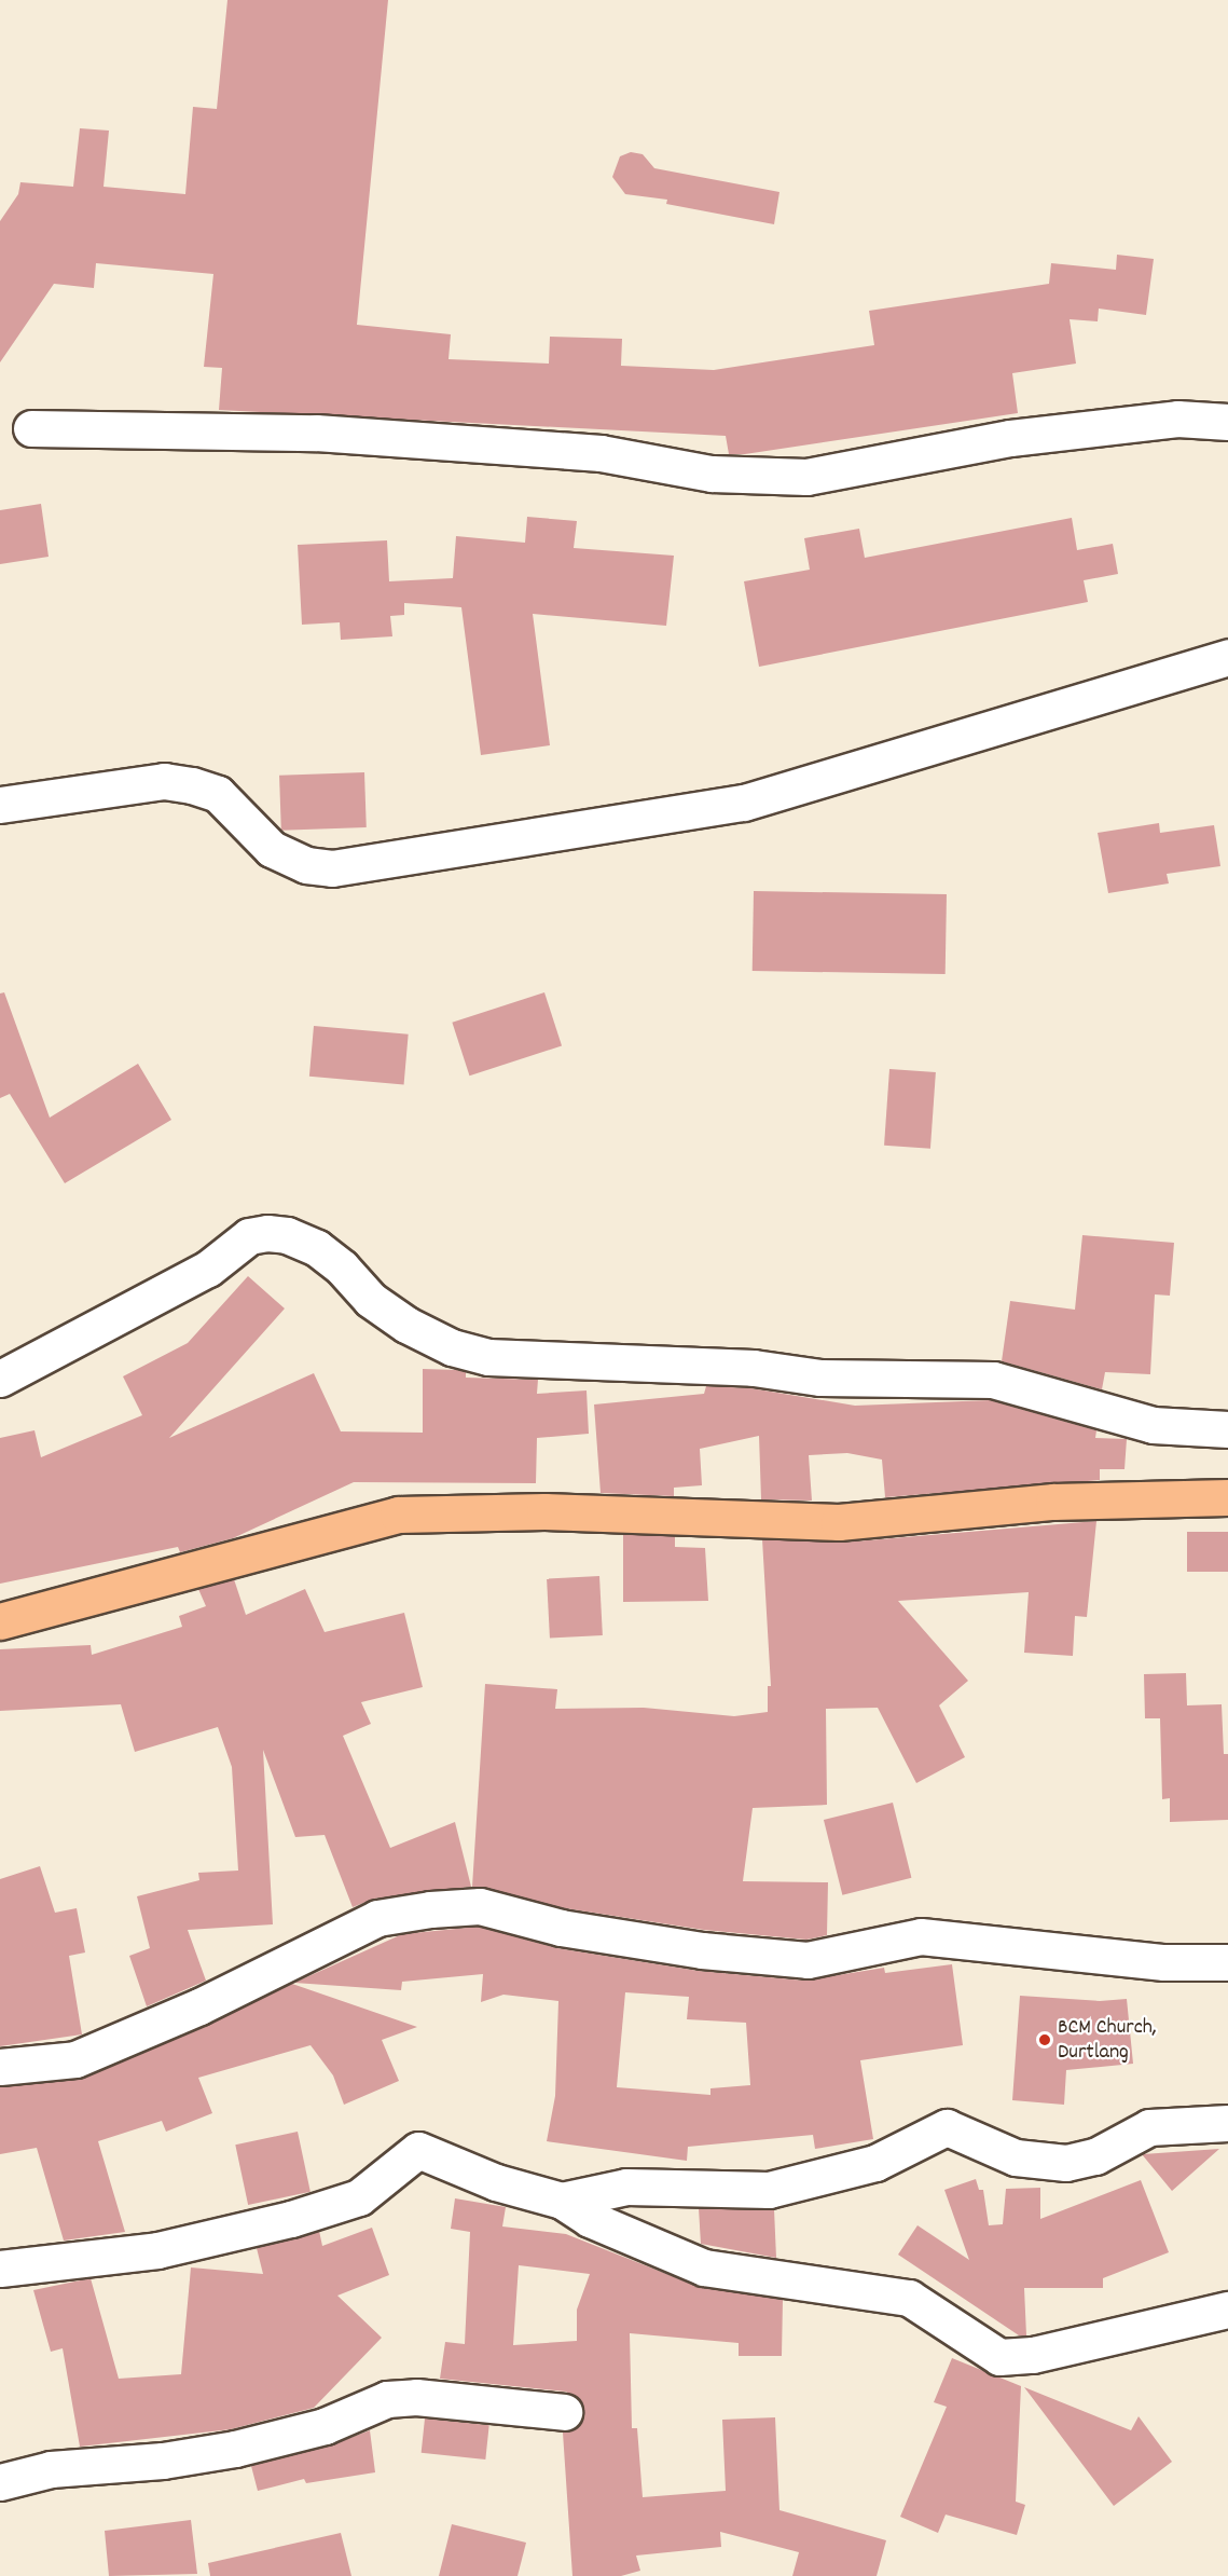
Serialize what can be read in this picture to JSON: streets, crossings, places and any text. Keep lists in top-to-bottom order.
{
  "places": ["BCM Church, Durtlang"]
}
